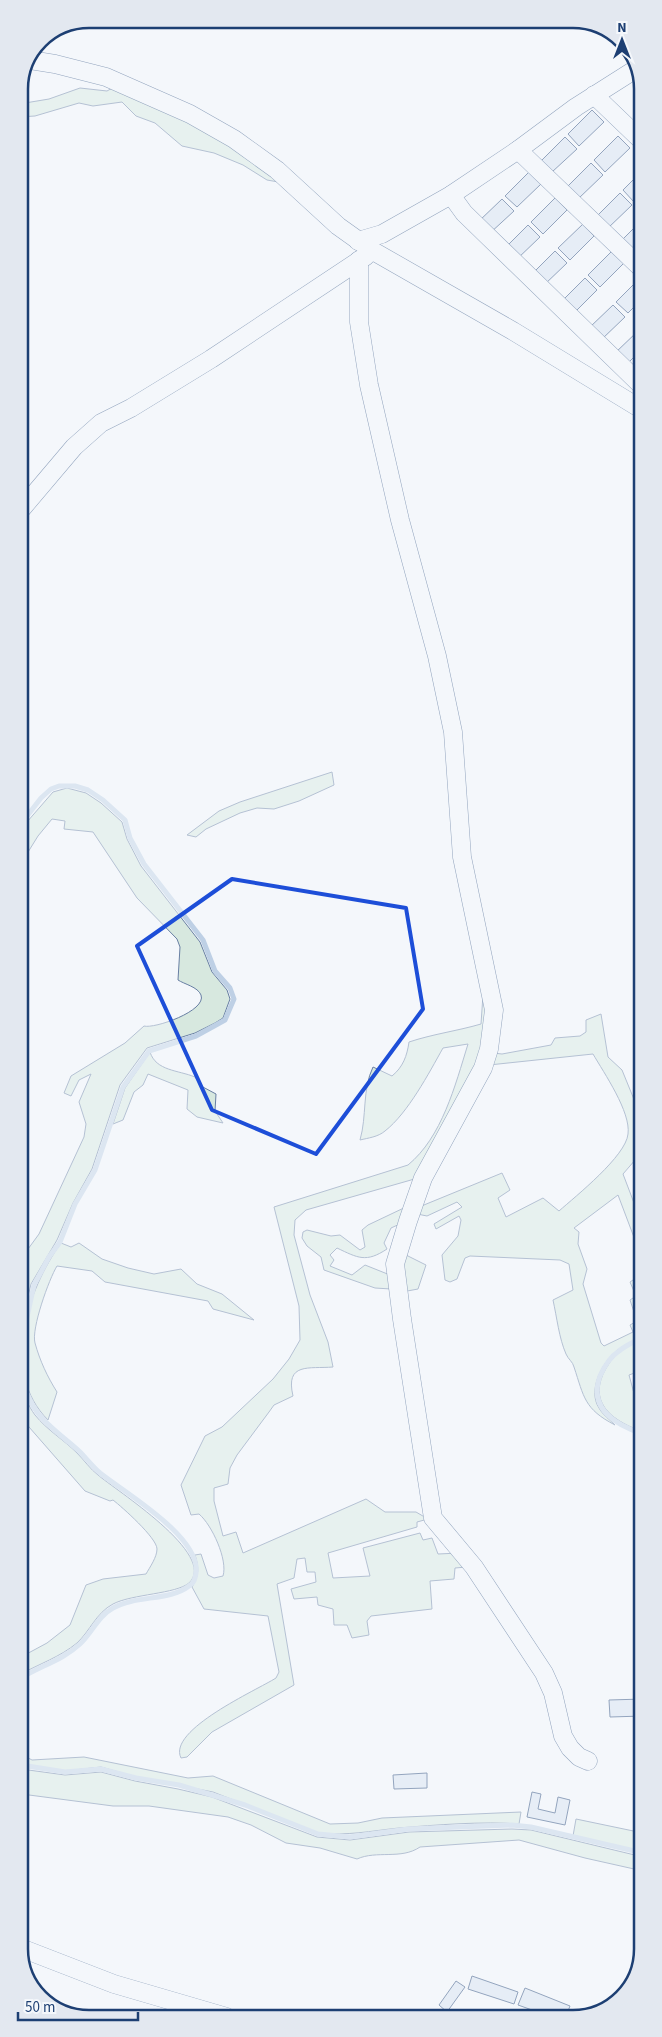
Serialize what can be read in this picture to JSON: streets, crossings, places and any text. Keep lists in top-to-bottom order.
{
  "scale_bar": "50 m",
  "north": "top"
}
